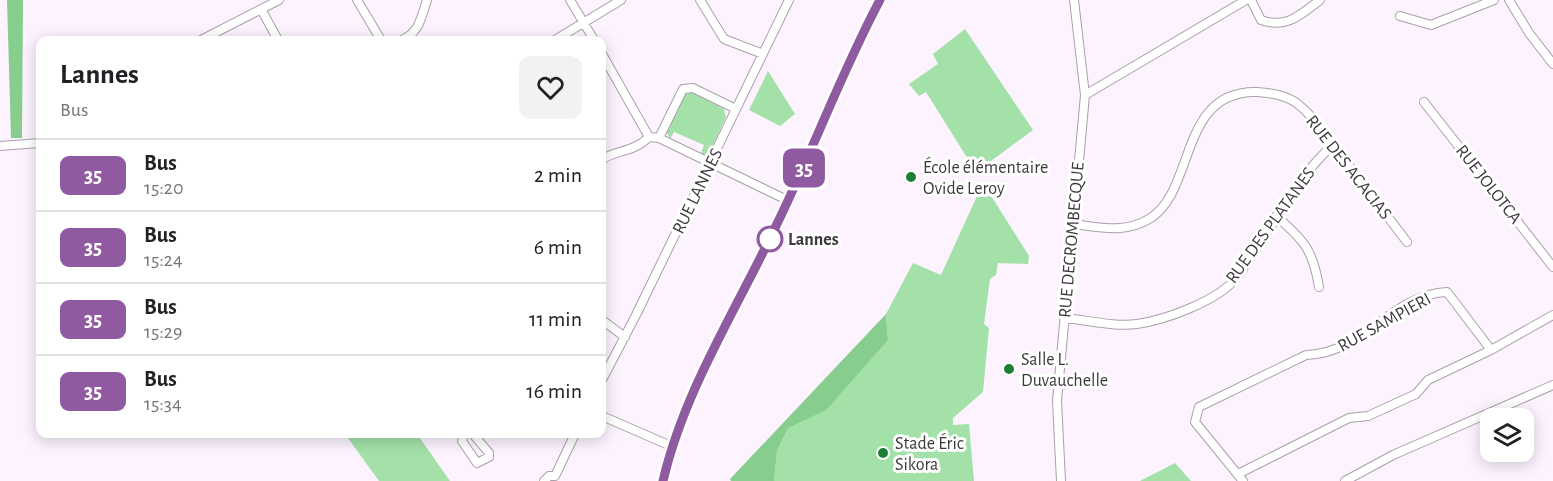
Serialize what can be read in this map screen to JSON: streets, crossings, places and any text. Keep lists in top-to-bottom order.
{
  "streets": {
    "street": [
      "RUE DES ACACIAS",
      "RUE JOLOTCA",
      "RUE LANNES",
      "RUE DES PLATANES",
      "RUE DECROMBECQUE",
      "RUE SAMPIERI"
    ]
  },
  "crossings": [
    ["RUE DES ACACIAS", "RUE DES PLATANES"],
    ["RUE DES ACACIAS", "RUE DECROMBECQUE"],
    ["RUE DES PLATANES", "RUE DECROMBECQUE"]
  ],
  "places": [
    "École élémentaire Ovide Leroy",
    "Lannes",
    "Salle L. Duvauchelle",
    "Stade Éric Sikora"
  ],
  "lines": ["bus line 35"],
  "page": {
    "on_map": "35",
    "heading": ["Lannes", "Bus"],
    "list": [
      {
        "mark": "35",
        "name": "Bus",
        "note": "15:20",
        "value": "2 min"
      },
      {
        "mark": "35",
        "name": "Bus",
        "note": "15:24",
        "value": "6 min"
      },
      {
        "mark": "35",
        "name": "Bus",
        "note": "15:29",
        "value": "11 min"
      },
      {
        "mark": "35",
        "name": "Bus",
        "note": "15:34",
        "value": "16 min"
      }
    ]
  }
}
